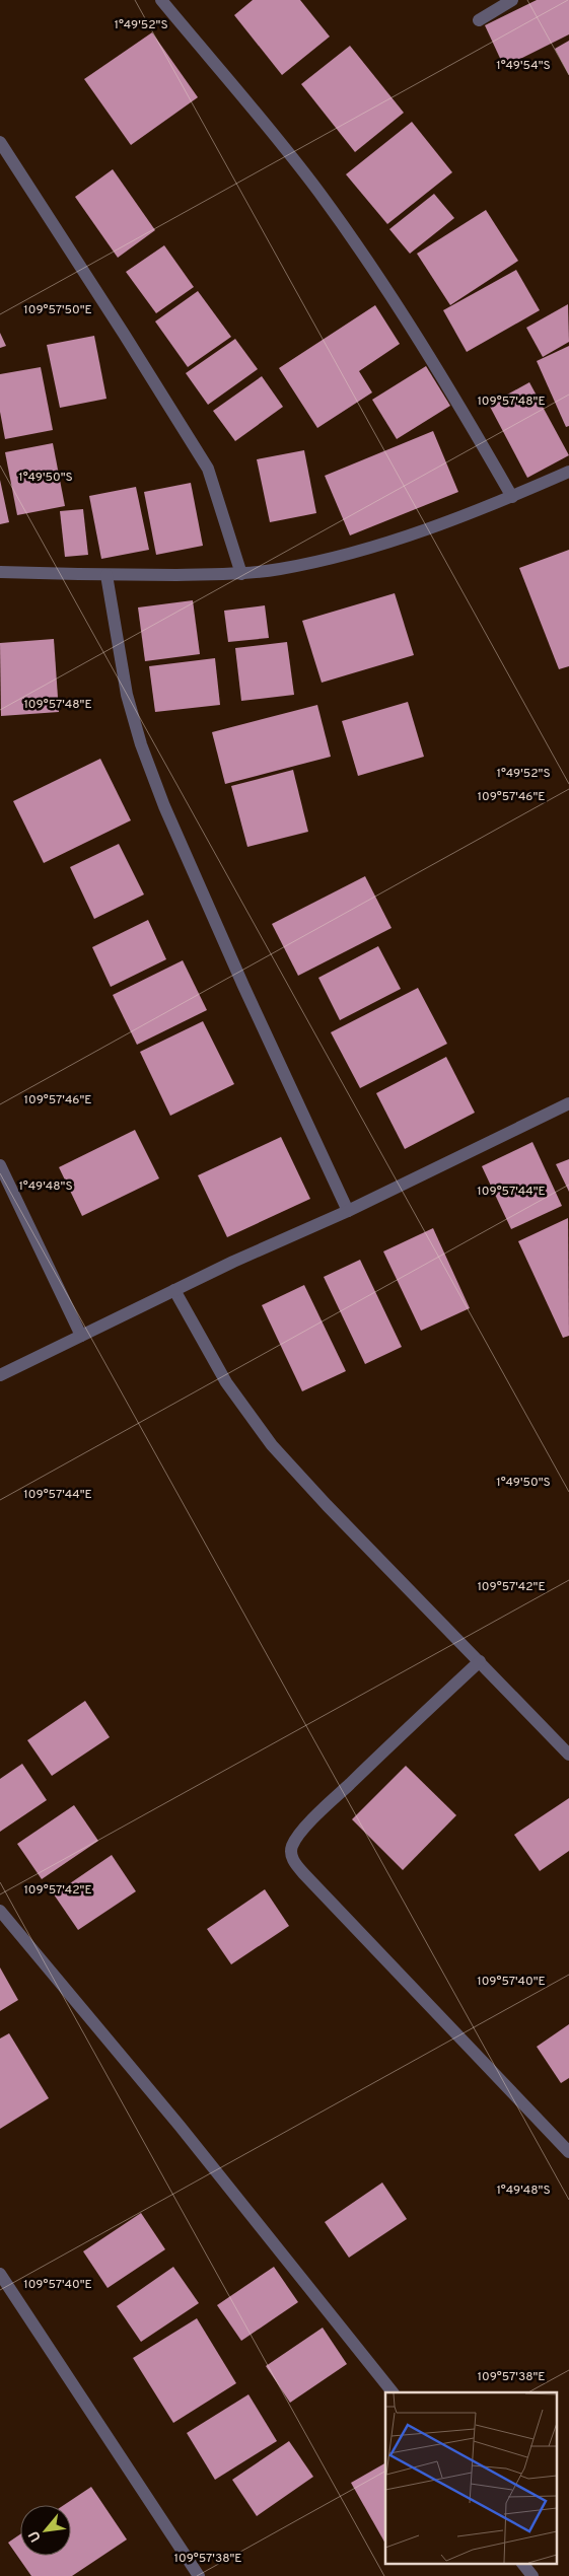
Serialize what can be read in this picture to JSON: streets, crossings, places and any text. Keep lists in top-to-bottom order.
{
  "north": "bottom left",
  "coordinates": [
    "1°49'52\"S",
    "1°49'54\"S",
    "109°57'50\"E",
    "109°57'48\"E",
    "1°49'50\"S",
    "109°57'46\"E",
    "1°49'48\"S",
    "109°57'44\"E",
    "109°57'42\"E",
    "109°57'40\"E",
    "109°57'38\"E"
  ]
}
